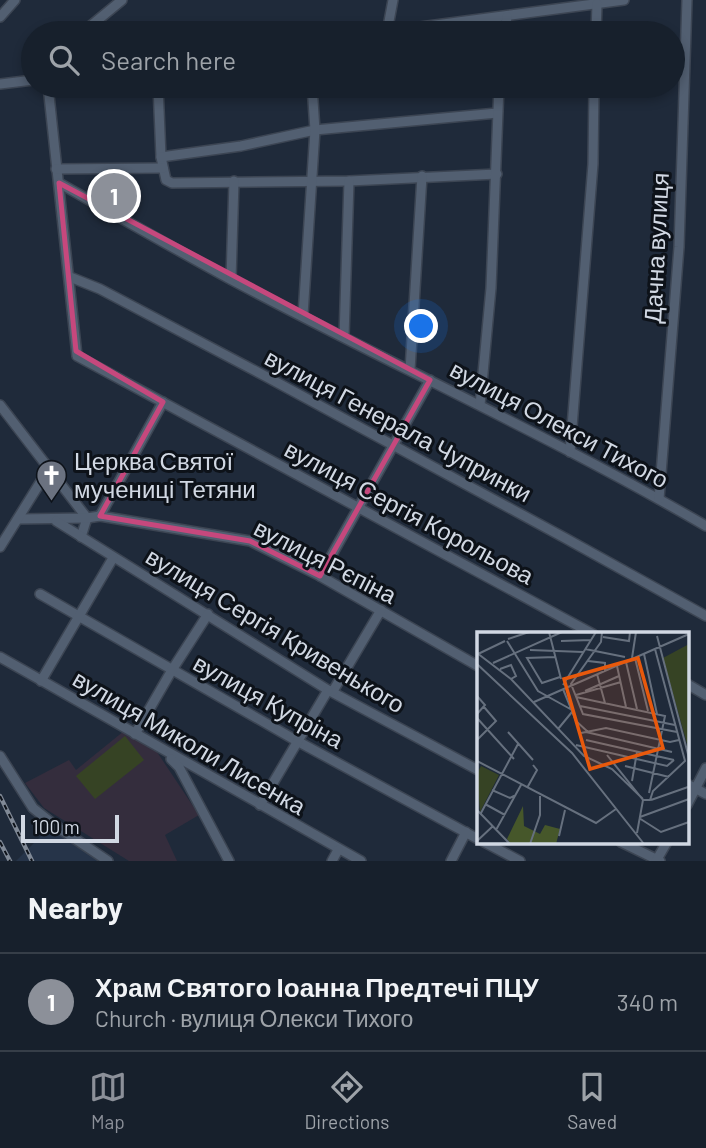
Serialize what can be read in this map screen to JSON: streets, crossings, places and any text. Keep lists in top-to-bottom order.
{
  "streets": {
    "street": [
      "Дачна вулиця",
      "вулиця Олекси Тихого",
      "вулиця Генерала Чупринки",
      "вулиця Сергія Корольова",
      "вулиця Рєпіна",
      "вулиця Сергія Кривенького",
      "вулиця Купріна",
      "вулиця Миколи Лисенка"
    ]
  },
  "crossings": [
    ["Дачна вулиця", "вулиця Олекси Тихого"],
    ["вулиця Олекси Тихого", "вулиця Сергія Корольова"],
    ["вулиця Генерала Чупринки", "вулиця Сергія Корольова"],
    ["вулиця Рєпіна", "вулиця Сергія Кривенького"]
  ],
  "places": {
    "church": ["Церква Святої мучениці Тетяни"]
  },
  "scale_bar": "100 m",
  "page": {
    "search": "Search here",
    "pins": "1",
    "scale": "100 m",
    "heading": "Nearby",
    "list": [
      {
        "mark": "1",
        "name": "Храм Святого Іоанна Предтечі ПЦУ",
        "note": "Church · вулиця Олекси Тихого",
        "value": "340 m"
      }
    ],
    "nav": ["Map", "Directions", "Saved"]
  }
}
